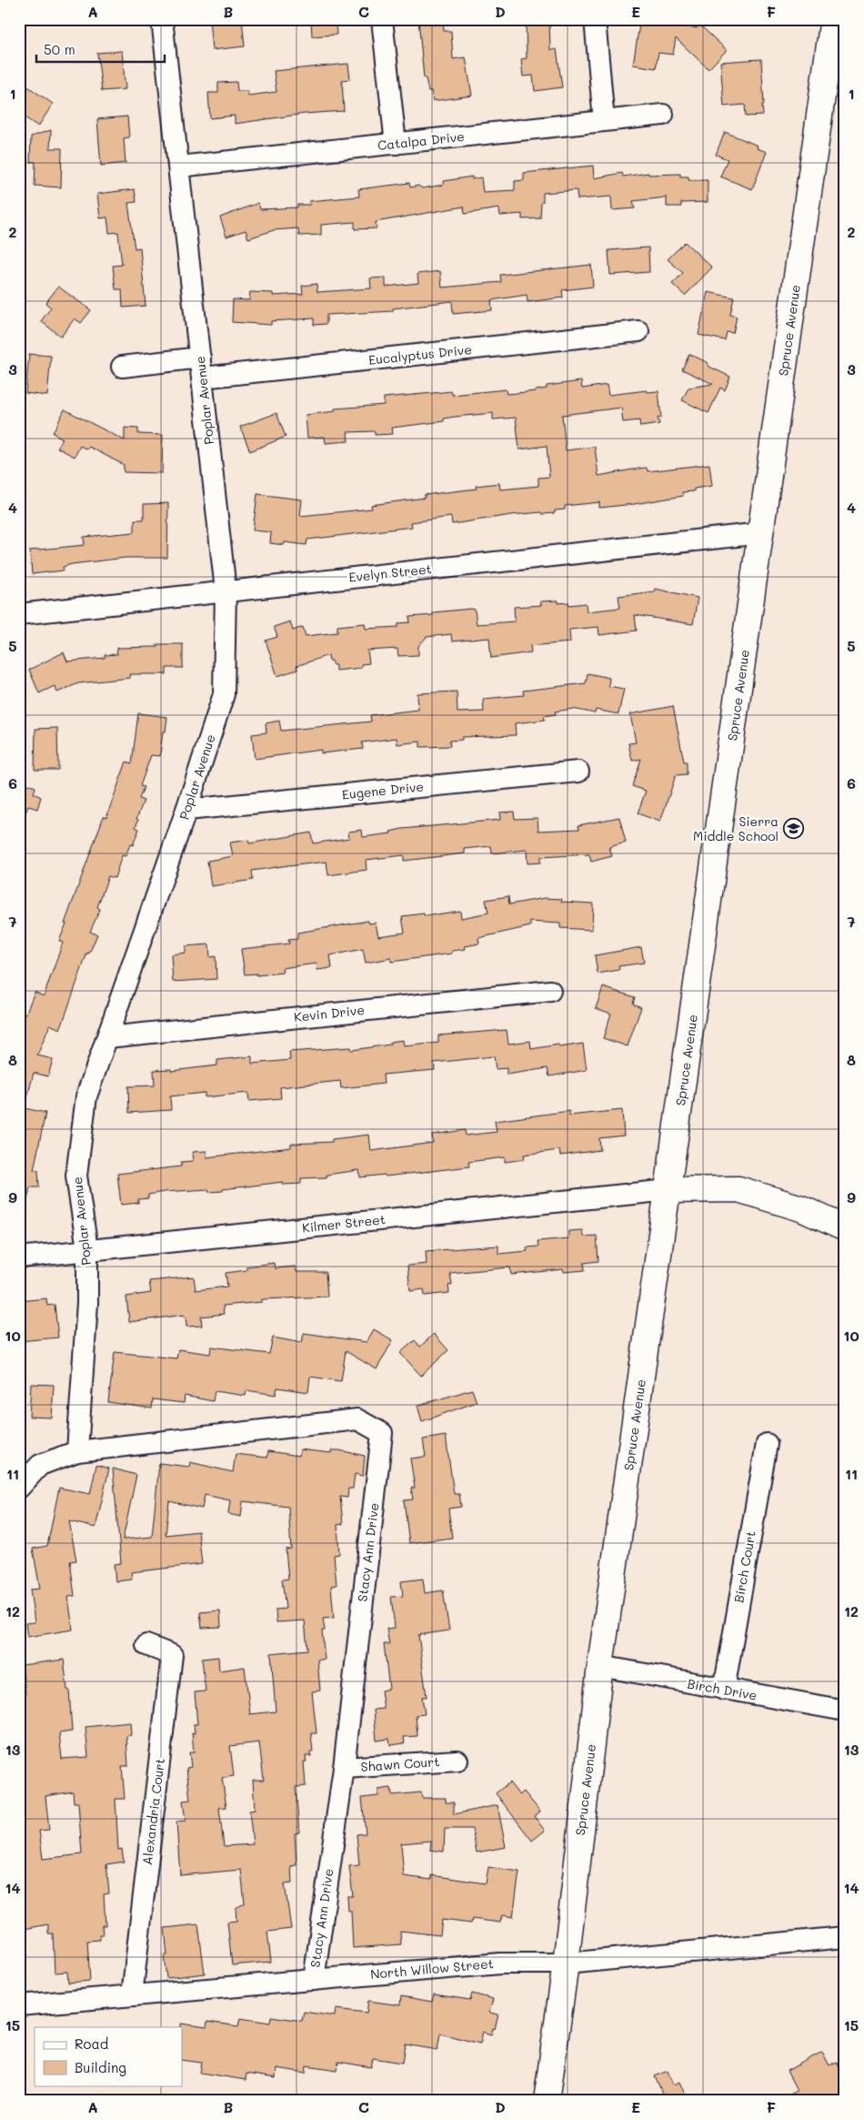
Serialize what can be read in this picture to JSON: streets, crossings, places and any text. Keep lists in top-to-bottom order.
{
  "streets": {
    "main road": ["Spruce Avenue"],
    "street": [
      "Catalpa Drive",
      "Eucalyptus Drive",
      "Poplar Avenue",
      "Evelyn Street",
      "Eugene Drive",
      "Kevin Drive",
      "Kilmer Street",
      "Stacy Ann Drive",
      "Birch Court",
      "Birch Drive",
      "Shawn Court",
      "Alexandria Court",
      "North Willow Street"
    ]
  },
  "crossings": [
    ["Catalpa Drive", "Poplar Avenue"],
    ["Spruce Avenue", "Evelyn Street"],
    ["Spruce Avenue", "Kilmer Street"],
    ["Spruce Avenue", "Birch Drive"],
    ["Spruce Avenue", "North Willow Street"],
    ["Eucalyptus Drive", "Poplar Avenue"],
    ["Poplar Avenue", "Evelyn Street"],
    ["Poplar Avenue", "Eugene Drive"],
    ["Poplar Avenue", "Kevin Drive"],
    ["Poplar Avenue", "Kilmer Street"],
    ["Poplar Avenue", "Stacy Ann Drive"],
    ["Stacy Ann Drive", "Shawn Court"],
    ["Stacy Ann Drive", "North Willow Street"],
    ["Birch Court", "Birch Drive"],
    ["Alexandria Court", "North Willow Street"]
  ],
  "places": {
    "school or university": ["Sierra Middle School"]
  },
  "legend": ["Road", "Building"],
  "scale_bar": "50 m",
  "grid": {
    "columns": [
      "A",
      "B",
      "C",
      "D",
      "E",
      "F"
    ],
    "rows": [
      "1",
      "2",
      "3",
      "4",
      "5",
      "6",
      "7",
      "8",
      "9",
      "10",
      "11",
      "12",
      "13",
      "14",
      "15"
    ]
  }
}
